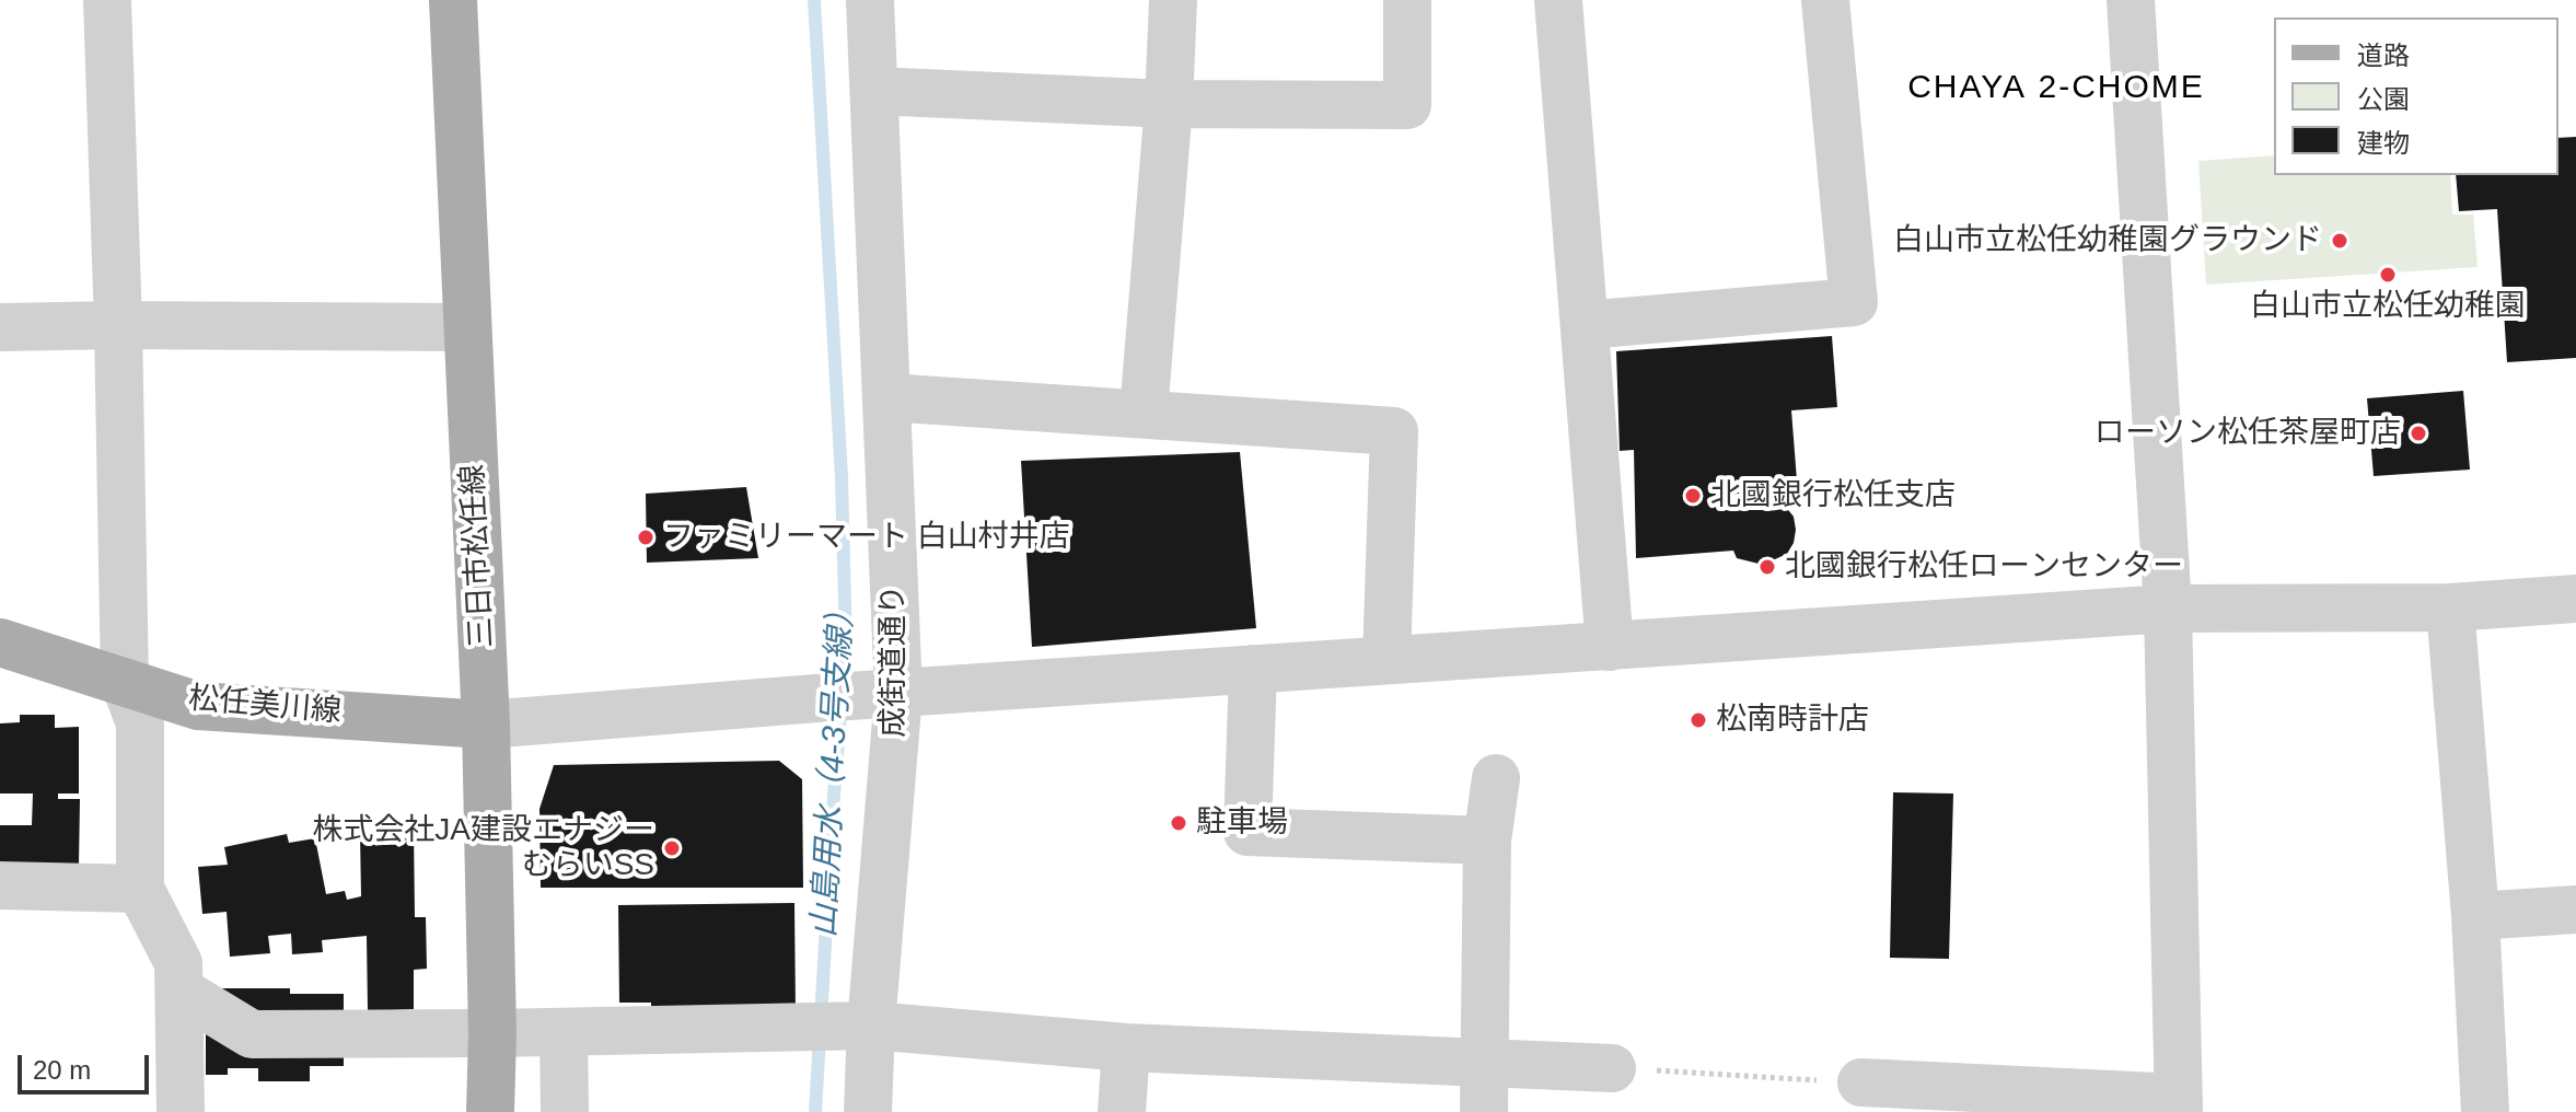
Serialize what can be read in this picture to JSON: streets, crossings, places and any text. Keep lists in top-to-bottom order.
{
  "streets": {
    "main road": ["三日市松任線", "松任美川線"],
    "street": ["成街道通り"]
  },
  "crossings": [
    ["三日市松任線", "松任美川線"]
  ],
  "districts": ["CHAYA 2-CHOME"],
  "water": ["山島用水（4-3号支線）"],
  "places": [
    "白山市立松任幼稚園グラウンド",
    "白山市立松任幼稚園",
    "ローソン松任茶屋町店",
    "北國銀行松任支店",
    "ファミリーマート 白山村井店",
    "北國銀行松任ローンセンター",
    "松南時計店",
    "駐車場",
    "株式会社JA建設エナジー むらいSS"
  ],
  "legend": ["道路", "公園", "建物"],
  "scale_bar": "20 m"
}
